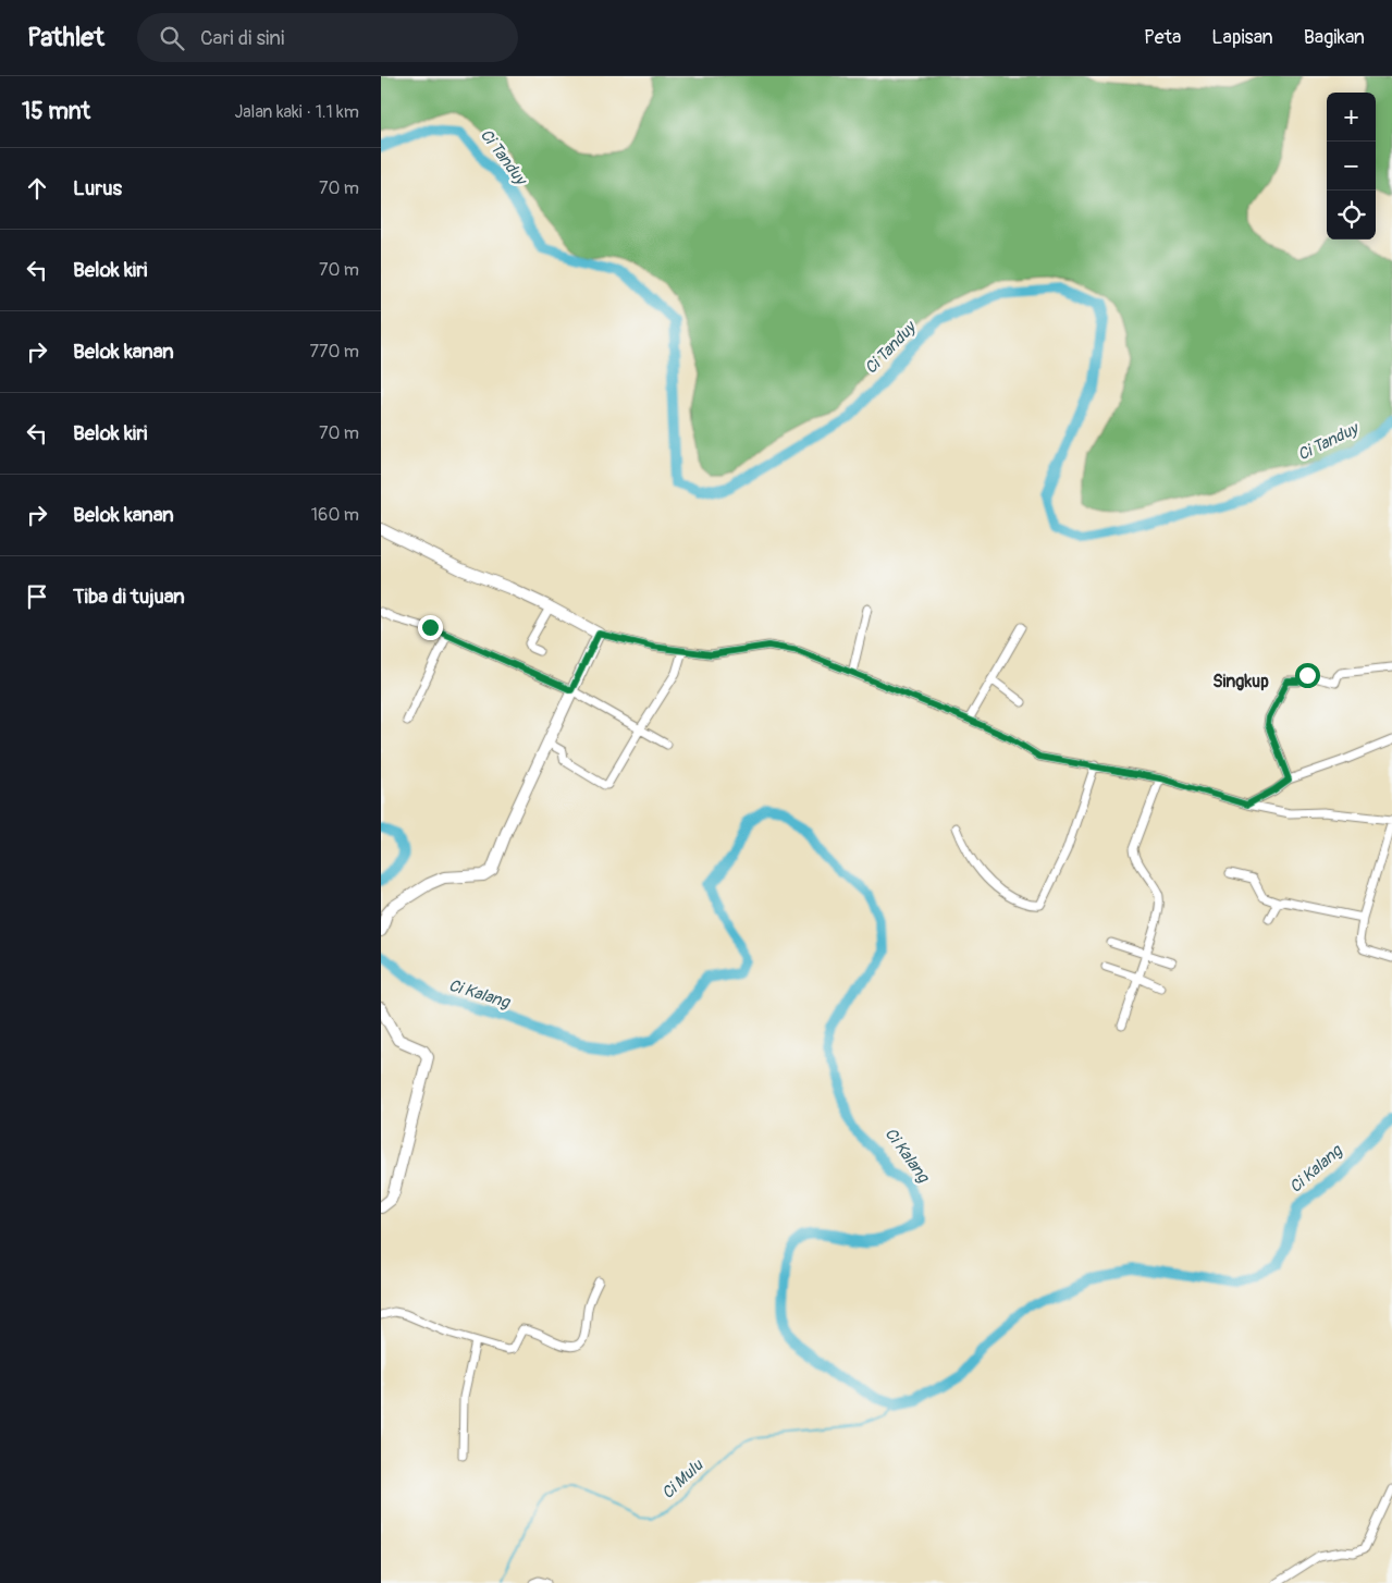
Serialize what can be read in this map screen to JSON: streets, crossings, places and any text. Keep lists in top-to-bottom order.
{
  "districts": ["Singkup"],
  "water": ["Ci Tanduy", "Ci Kalang", "Ci Mulu"],
  "page": {
    "header": "Pathlet",
    "search": "Cari di sini",
    "nav": ["Peta", "Lapisan", "Bagikan"],
    "heading": ["15 mnt", "Jalan kaki · 1.1 km"],
    "map_buttons": ["+", "−"],
    "list": [
      ["Lurus", "70 m"],
      ["Belok kiri", "70 m"],
      ["Belok kanan", "770 m"],
      ["Belok kiri", "70 m"],
      ["Belok kanan", "160 m"],
      "Tiba di tujuan"
    ]
  }
}
